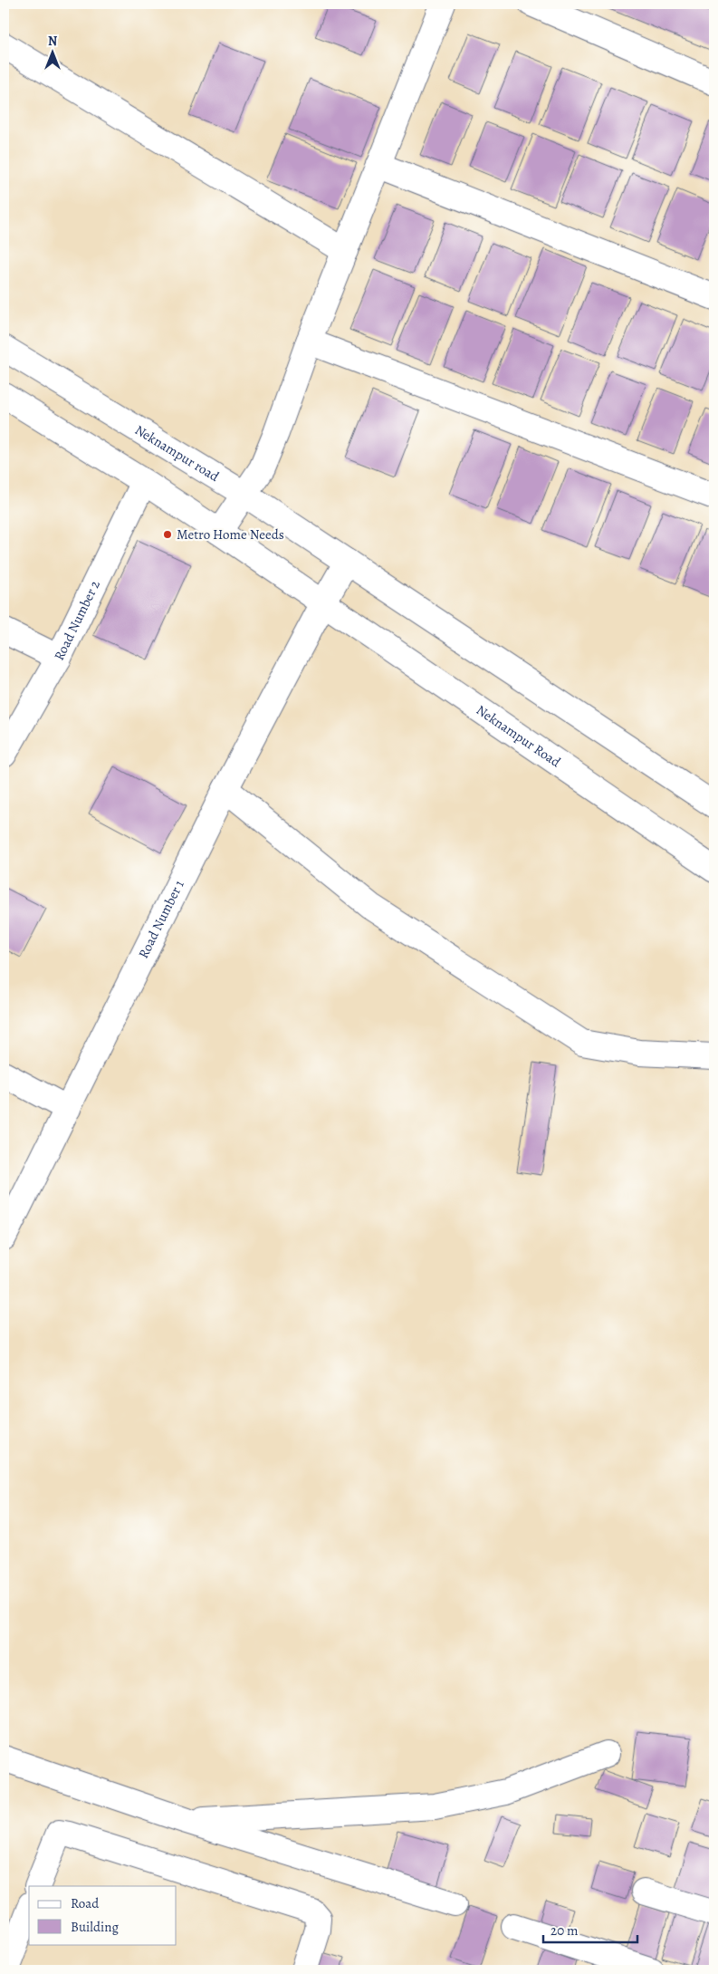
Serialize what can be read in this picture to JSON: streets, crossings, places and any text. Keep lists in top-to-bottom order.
{
  "streets": {
    "street": [
      "Neknampur road",
      "Road Number 2",
      "Neknampur Road",
      "Road Number 1"
    ]
  },
  "crossings": [
    ["Neknampur road", "Road Number 1"],
    ["Neknampur Road", "Road Number 1"]
  ],
  "places": ["Metro Home Needs"],
  "legend": ["Road", "Building"],
  "scale_bar": "20 m",
  "north": "top"
}
